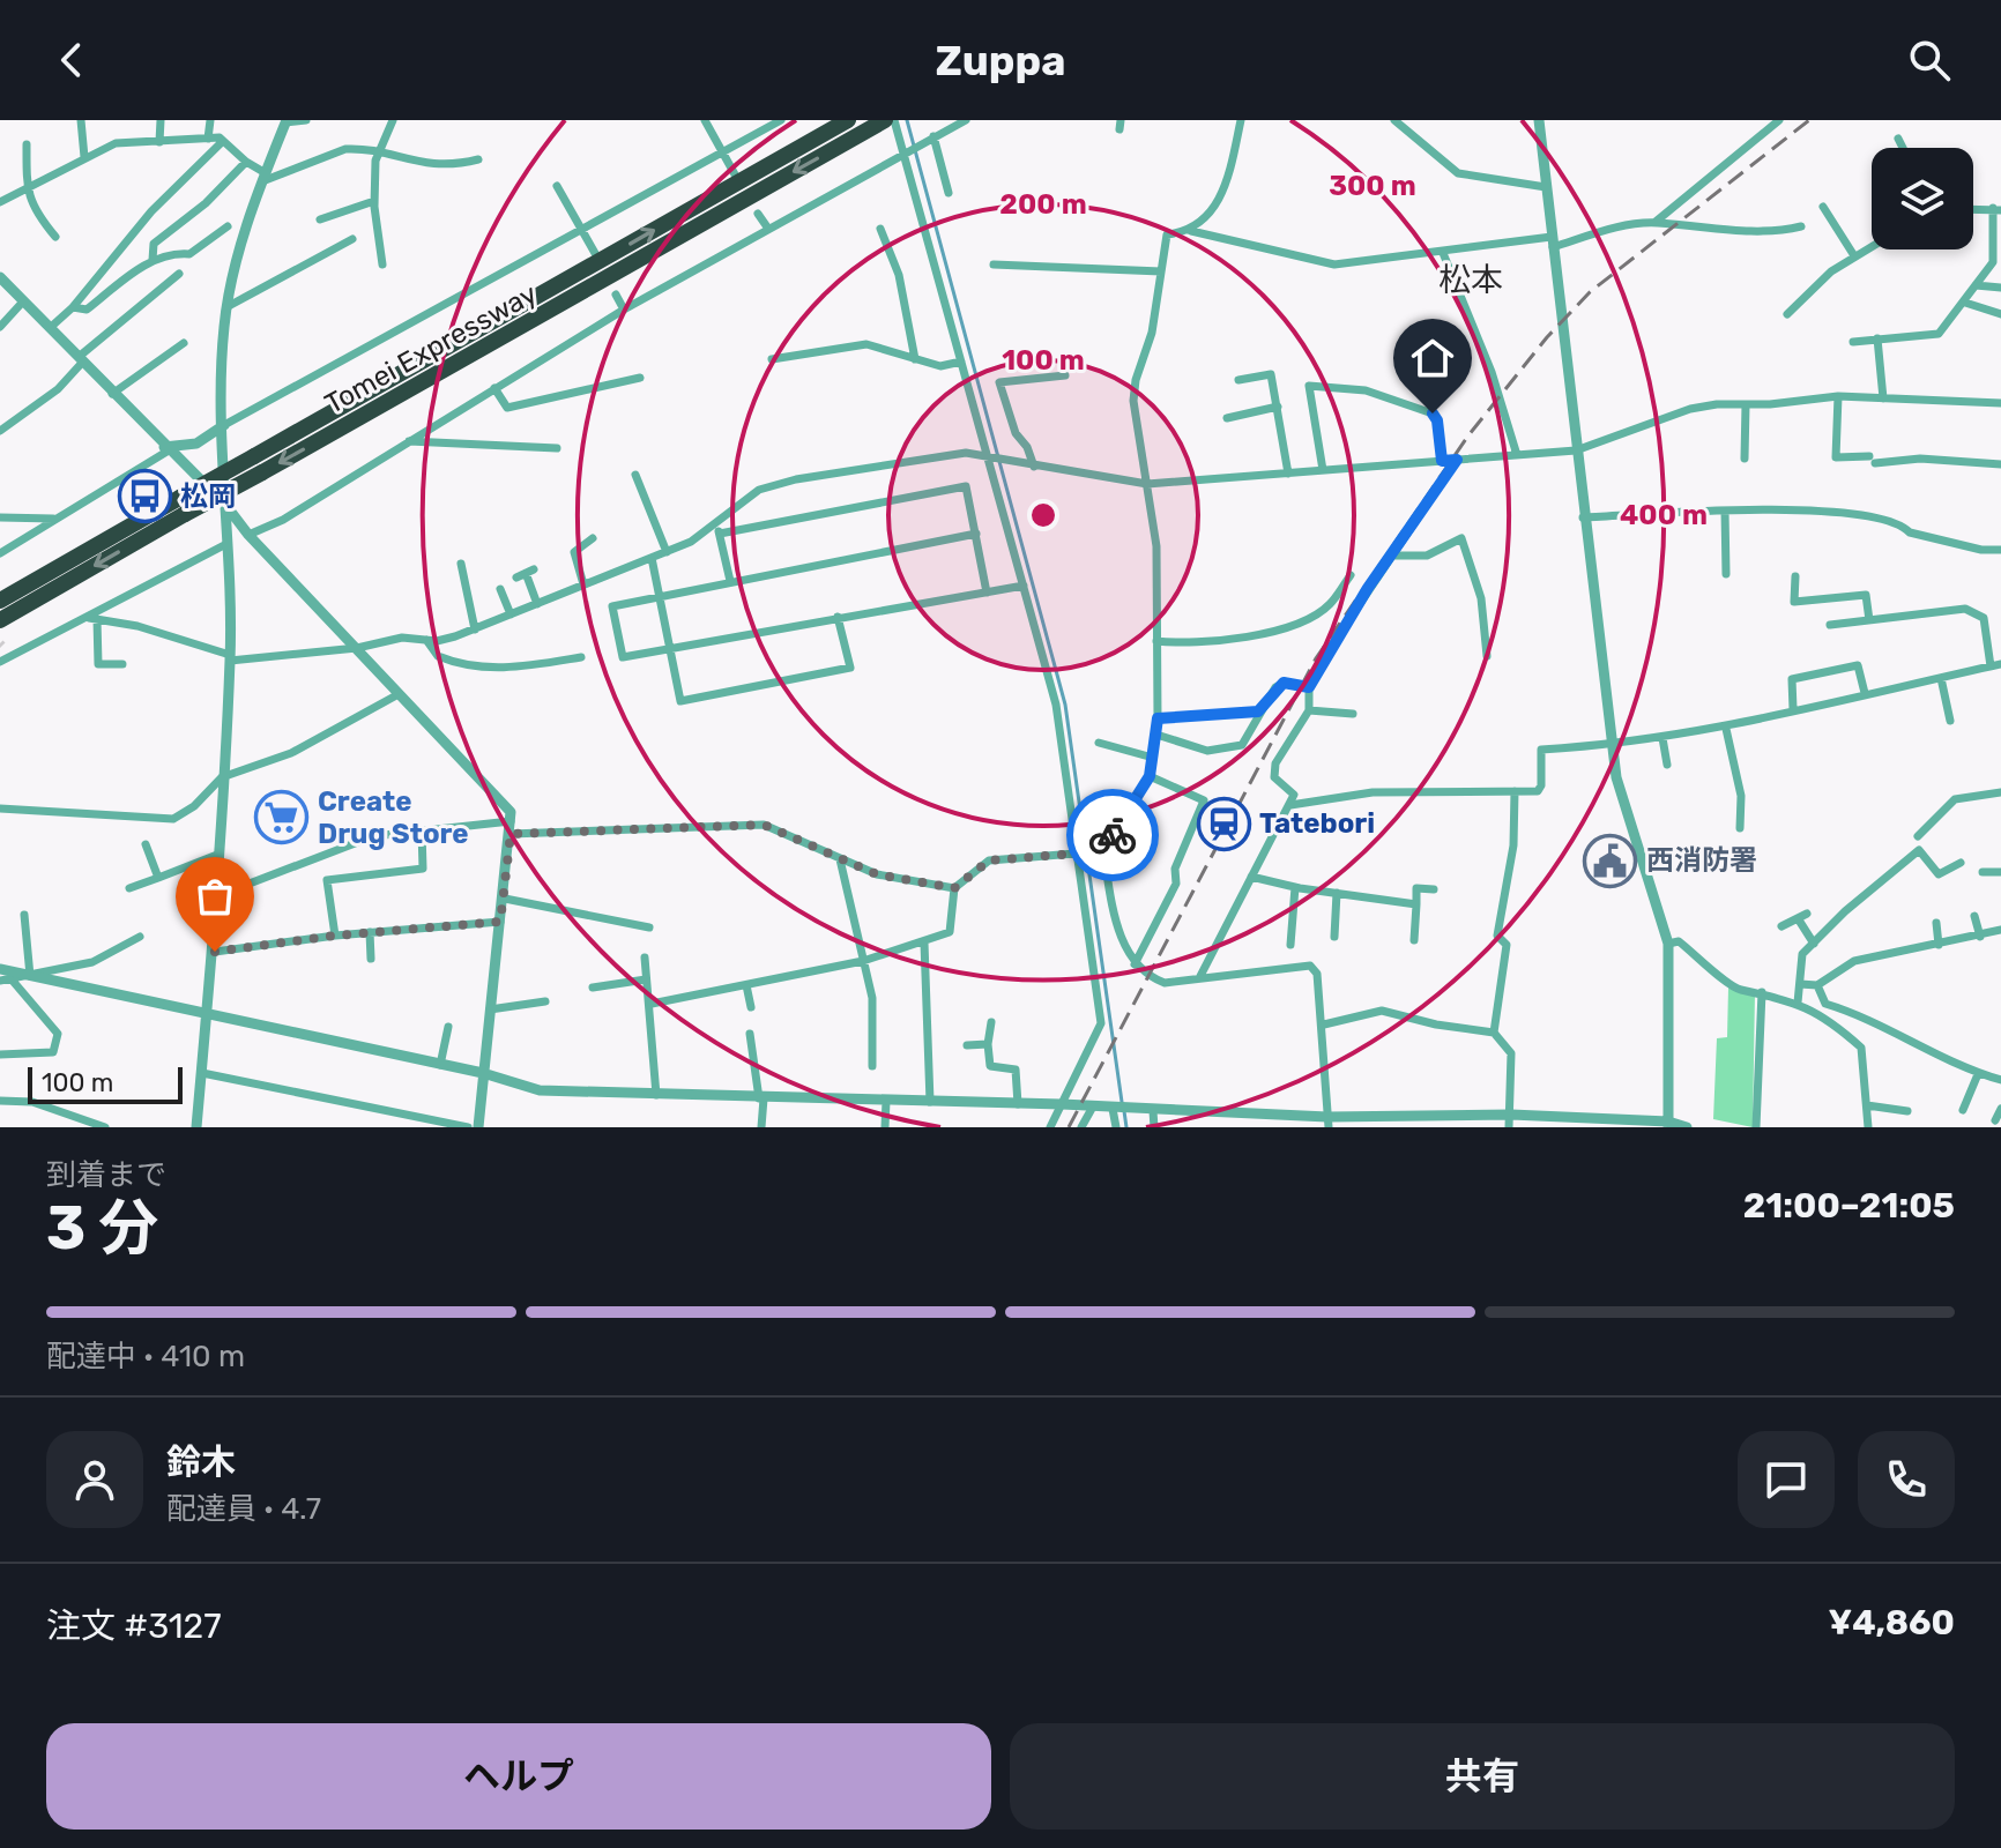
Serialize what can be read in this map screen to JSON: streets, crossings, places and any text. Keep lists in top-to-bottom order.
{
  "streets": {
    "highway": ["Tomei Expressway"]
  },
  "districts": ["松本"],
  "places": {
    "bus stop": ["松岡"],
    "supermarket": ["Create Drug Store"],
    "station": ["Tatebori"],
    "public building": ["西消防署"]
  },
  "scale_bar": "100 m",
  "page": {
    "header": "Zuppa",
    "scale": "100 m",
    "heading": ["3 分", "到着まで", "21:00–21:05"],
    "panel": [
      "鈴木",
      "配達員 · 4.7",
      "注文 #3127",
      "¥4,860"
    ],
    "bar": "配達中 · 410 m",
    "buttons": ["ヘルプ", "共有"]
  },
  "rings": [
    "300 m",
    "200 m",
    "100 m",
    "400 m"
  ]
}
